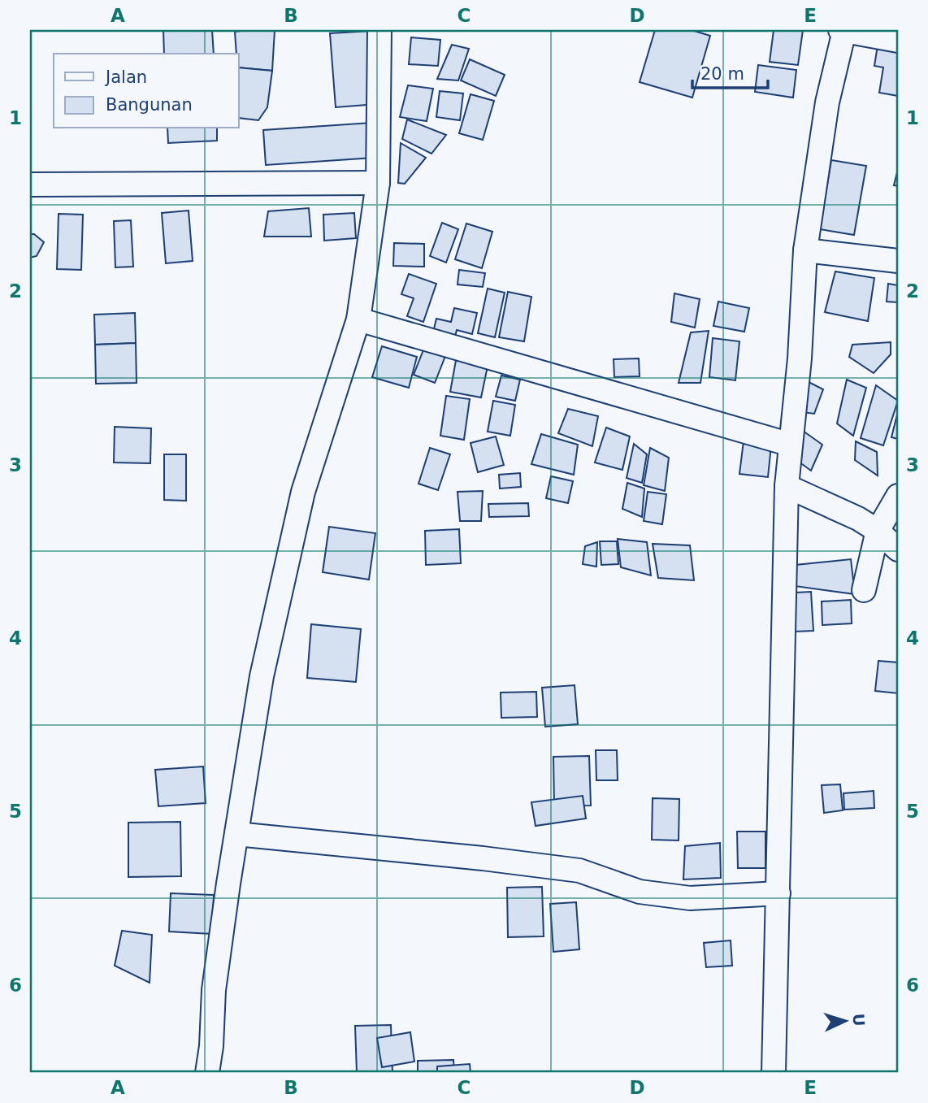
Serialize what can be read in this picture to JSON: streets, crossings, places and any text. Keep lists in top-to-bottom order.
{
  "legend": ["Jalan", "Bangunan"],
  "scale_bar": "20 m",
  "north": "right",
  "grid": {
    "columns": [
      "A",
      "B",
      "C",
      "D",
      "E"
    ],
    "rows": [
      "1",
      "2",
      "3",
      "4",
      "5",
      "6"
    ]
  }
}
